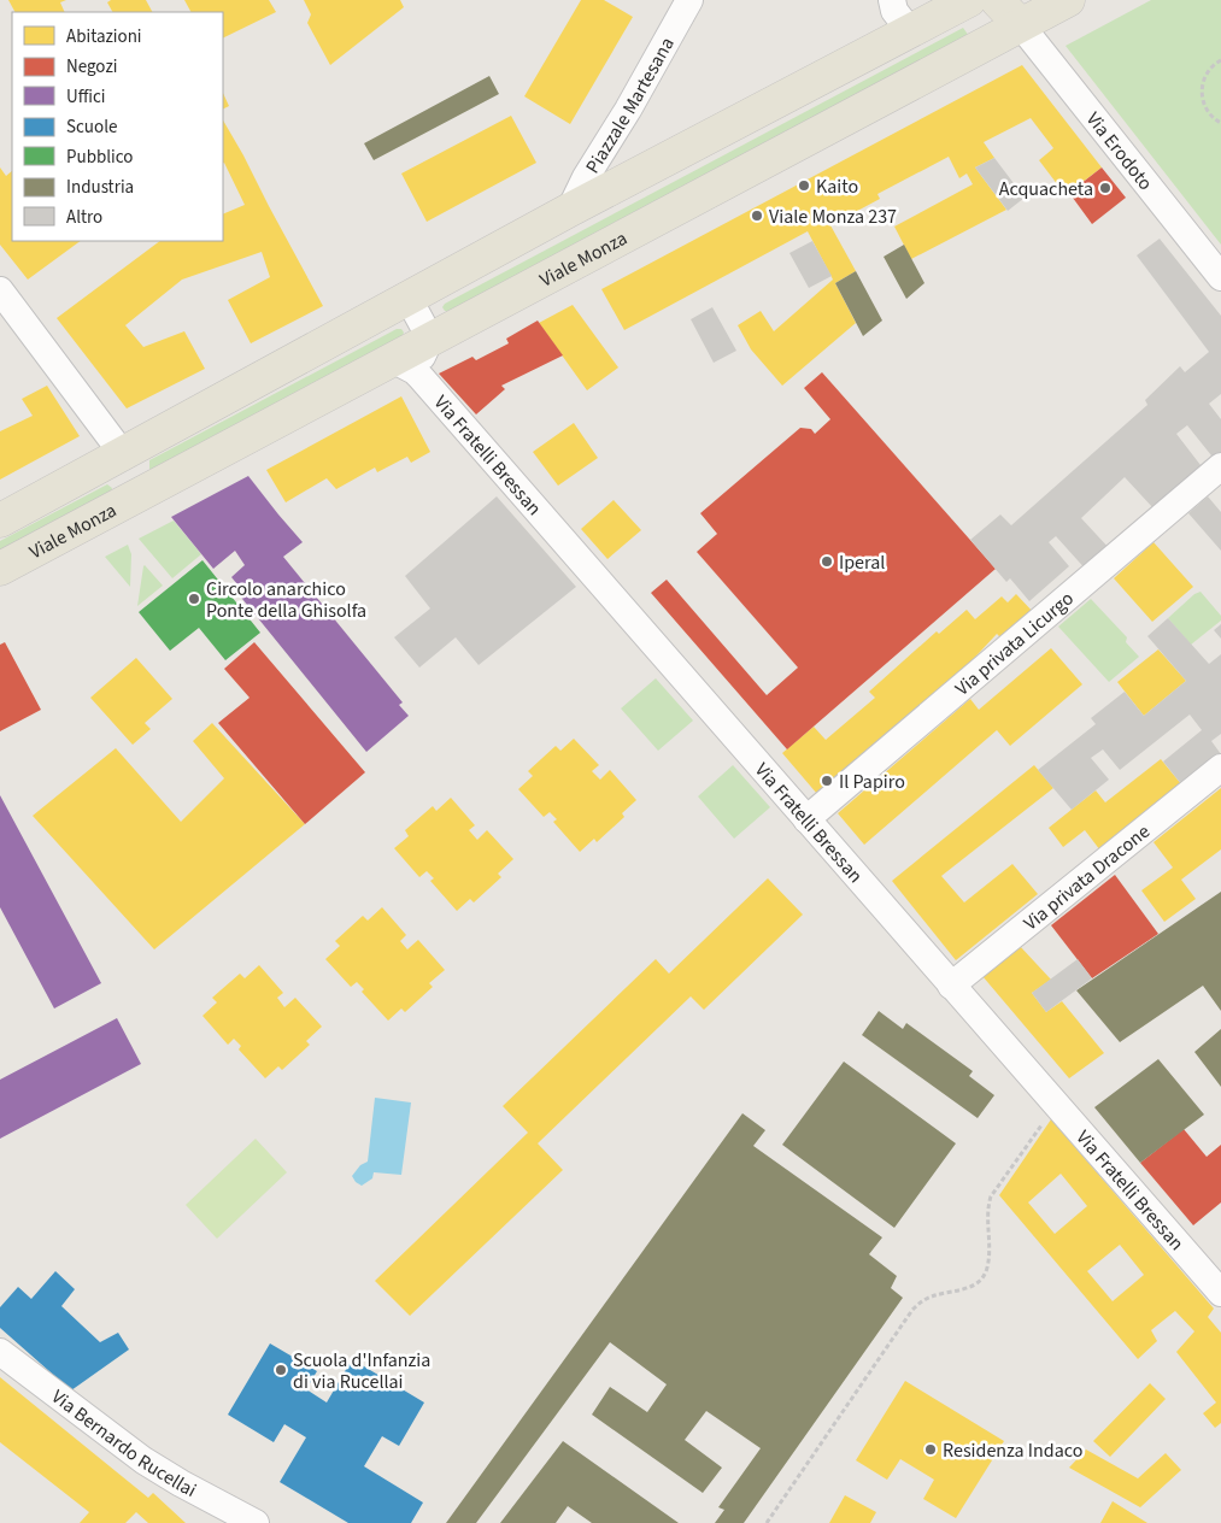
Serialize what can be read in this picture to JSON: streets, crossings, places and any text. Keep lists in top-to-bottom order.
{
  "streets": {
    "main road": ["Viale Monza"],
    "street": [
      "Piazzale Martesana",
      "Via Erodoto",
      "Via Fratelli Bressan",
      "Via privata Licurgo",
      "Via privata Dracone",
      "Via Bernardo Rucellai"
    ]
  },
  "crossings": [
    ["Via Erodoto", "Viale Monza"],
    ["Viale Monza", "Via Fratelli Bressan"],
    ["Via Fratelli Bressan", "Via privata Licurgo"],
    ["Via Fratelli Bressan", "Via privata Dracone"]
  ],
  "places": [
    "Kaito",
    "Acquacheta",
    "Viale Monza 237",
    "Iperal",
    "Circolo anarchico Ponte della Ghisolfa",
    "Il Papiro",
    "Scuola d'Infanzia di via Rucellai",
    "Residenza Indaco"
  ],
  "legend": [
    "Abitazioni",
    "Negozi",
    "Uffici",
    "Scuole",
    "Pubblico",
    "Industria",
    "Altro"
  ]
}
